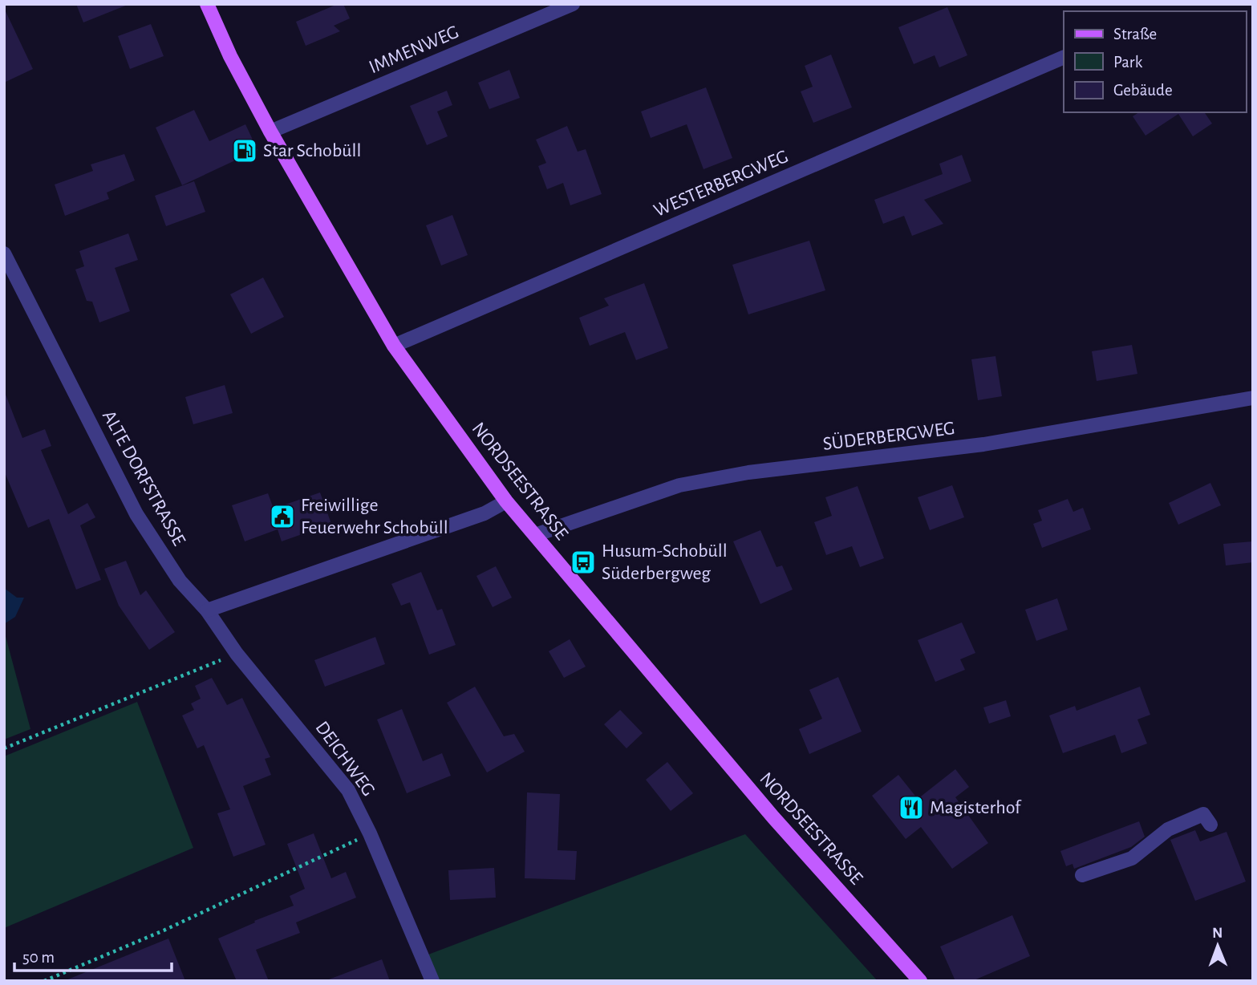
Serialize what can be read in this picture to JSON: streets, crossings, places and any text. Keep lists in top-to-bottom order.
{
  "streets": {
    "main road": ["NORDSEESTRASSE"],
    "street": [
      "IMMENWEG",
      "WESTERBERGWEG",
      "SÜDERBERGWEG",
      "ALTE DORFSTRASSE",
      "DEICHWEG"
    ]
  },
  "crossings": [
    ["IMMENWEG", "NORDSEESTRASSE"],
    ["WESTERBERGWEG", "NORDSEESTRASSE"],
    ["SÜDERBERGWEG", "NORDSEESTRASSE"],
    ["ALTE DORFSTRASSE", "DEICHWEG"]
  ],
  "places": {
    "fuel station": ["Star Schobüll"],
    "public building": ["Freiwillige Feuerwehr Schobüll"],
    "bus stop": ["Husum-Schobüll Süderbergweg"],
    "restaurant": ["Magisterhof"]
  },
  "legend": ["Straße", "Park", "Gebäude"],
  "scale_bar": "50 m",
  "north": "top"
}
